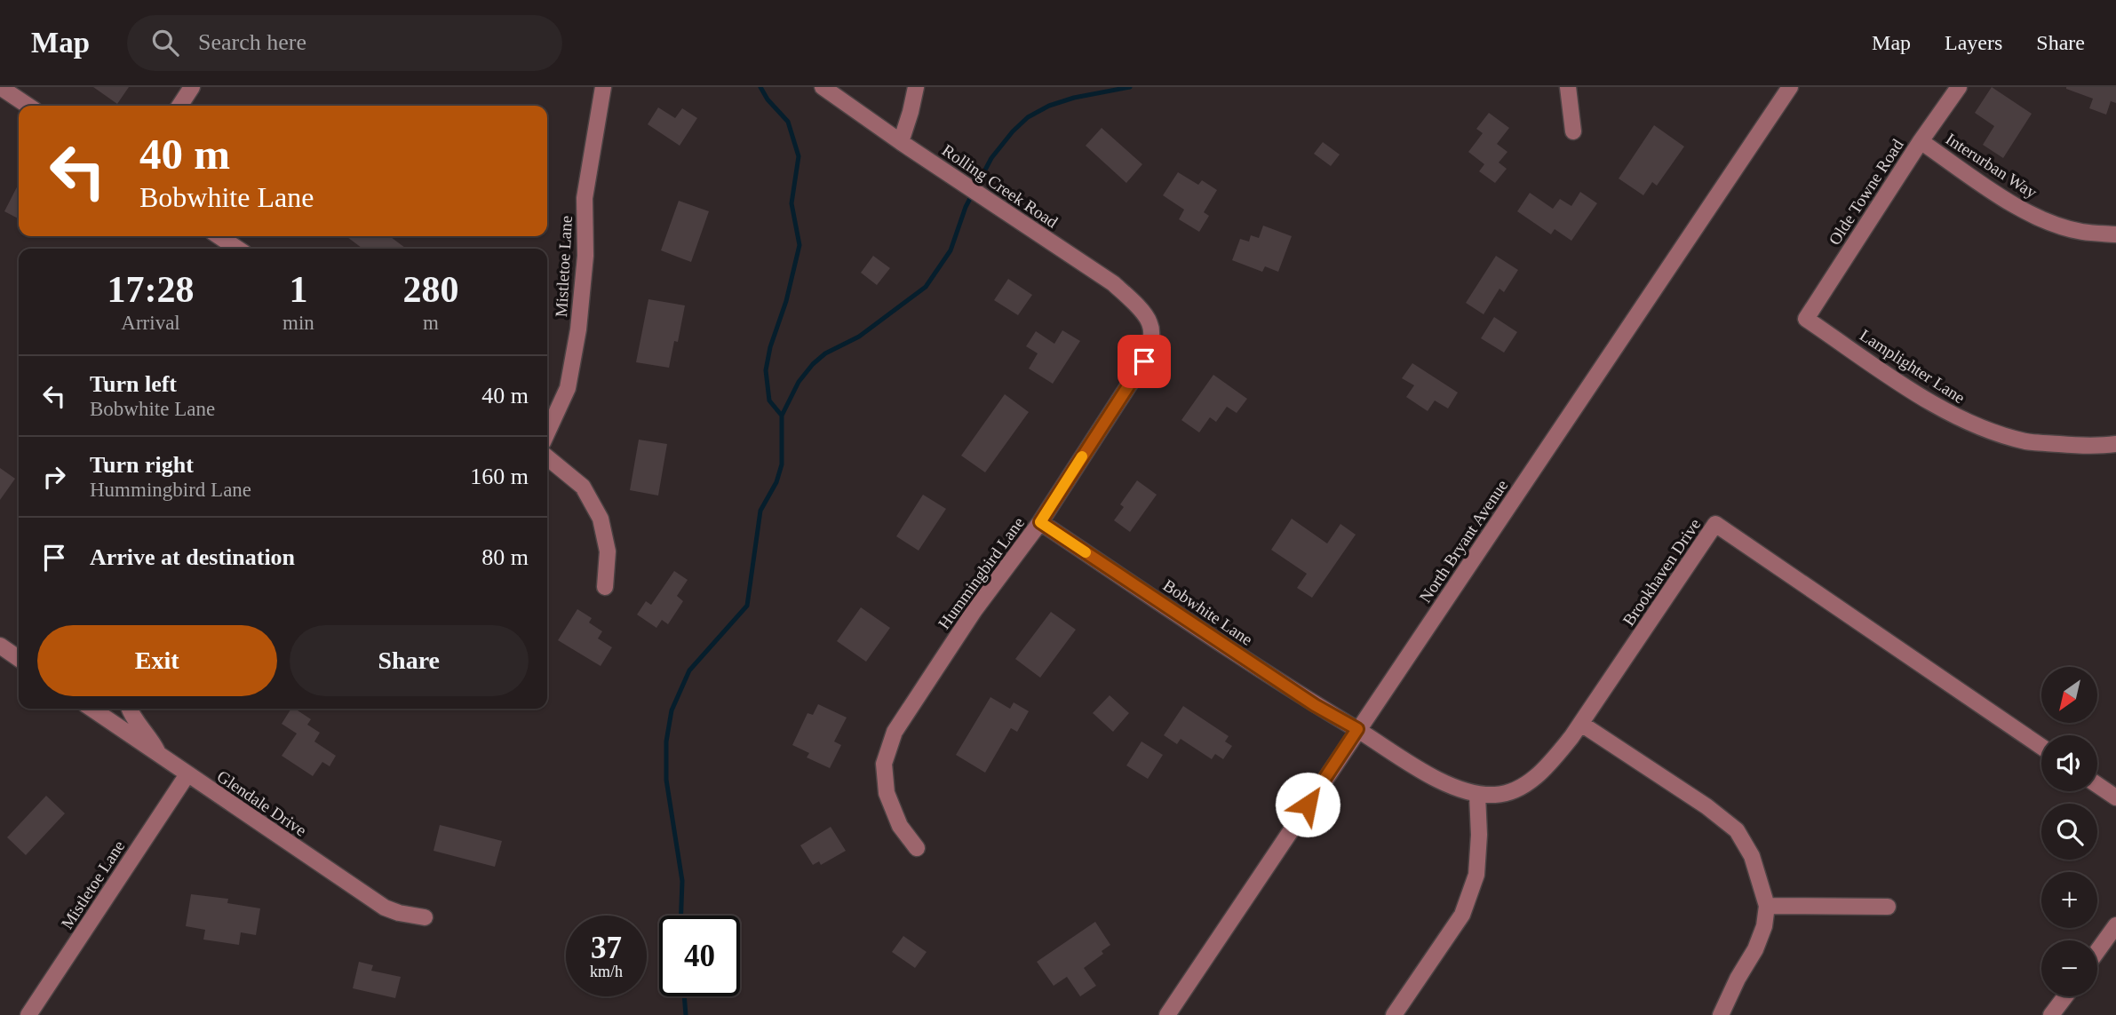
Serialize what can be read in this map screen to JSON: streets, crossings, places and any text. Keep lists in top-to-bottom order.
{
  "streets": {
    "street": [
      "Interurban Way",
      "Rolling Creek Road",
      "Olde Towne Road",
      "Mistletoe Lane",
      "Lamplighter Lane",
      "North Bryant Avenue",
      "Brookhaven Drive",
      "Hummingbird Lane",
      "Bobwhite Lane",
      "Glendale Drive"
    ]
  },
  "crossings": [
    ["Interurban Way", "Olde Towne Road"],
    ["Rolling Creek Road", "Hummingbird Lane"],
    ["Olde Towne Road", "Lamplighter Lane"],
    ["Mistletoe Lane", "Glendale Drive"],
    ["North Bryant Avenue", "Brookhaven Drive"],
    ["North Bryant Avenue", "Bobwhite Lane"],
    ["Brookhaven Drive", "Bobwhite Lane"],
    ["Hummingbird Lane", "Bobwhite Lane"]
  ],
  "north": "bottom left",
  "page": {
    "header": "Map",
    "search": "Search here",
    "nav": ["Map", "Layers", "Share"],
    "turn": ["40 m", "Bobwhite Lane"],
    "eta": [
      "17:28",
      "Arrival",
      "1",
      "min",
      "280",
      "m"
    ],
    "list": [
      {
        "name": "Turn left",
        "note": "Bobwhite Lane",
        "value": "40 m"
      },
      {
        "name": "Turn right",
        "note": "Hummingbird Lane",
        "value": "160 m"
      },
      {
        "name": "Arrive at destination",
        "value": "80 m"
      }
    ],
    "buttons": ["Exit", "Share"],
    "map_buttons": ["+", "−"],
    "speed": "37 km/h",
    "limit": "40"
  }
}
